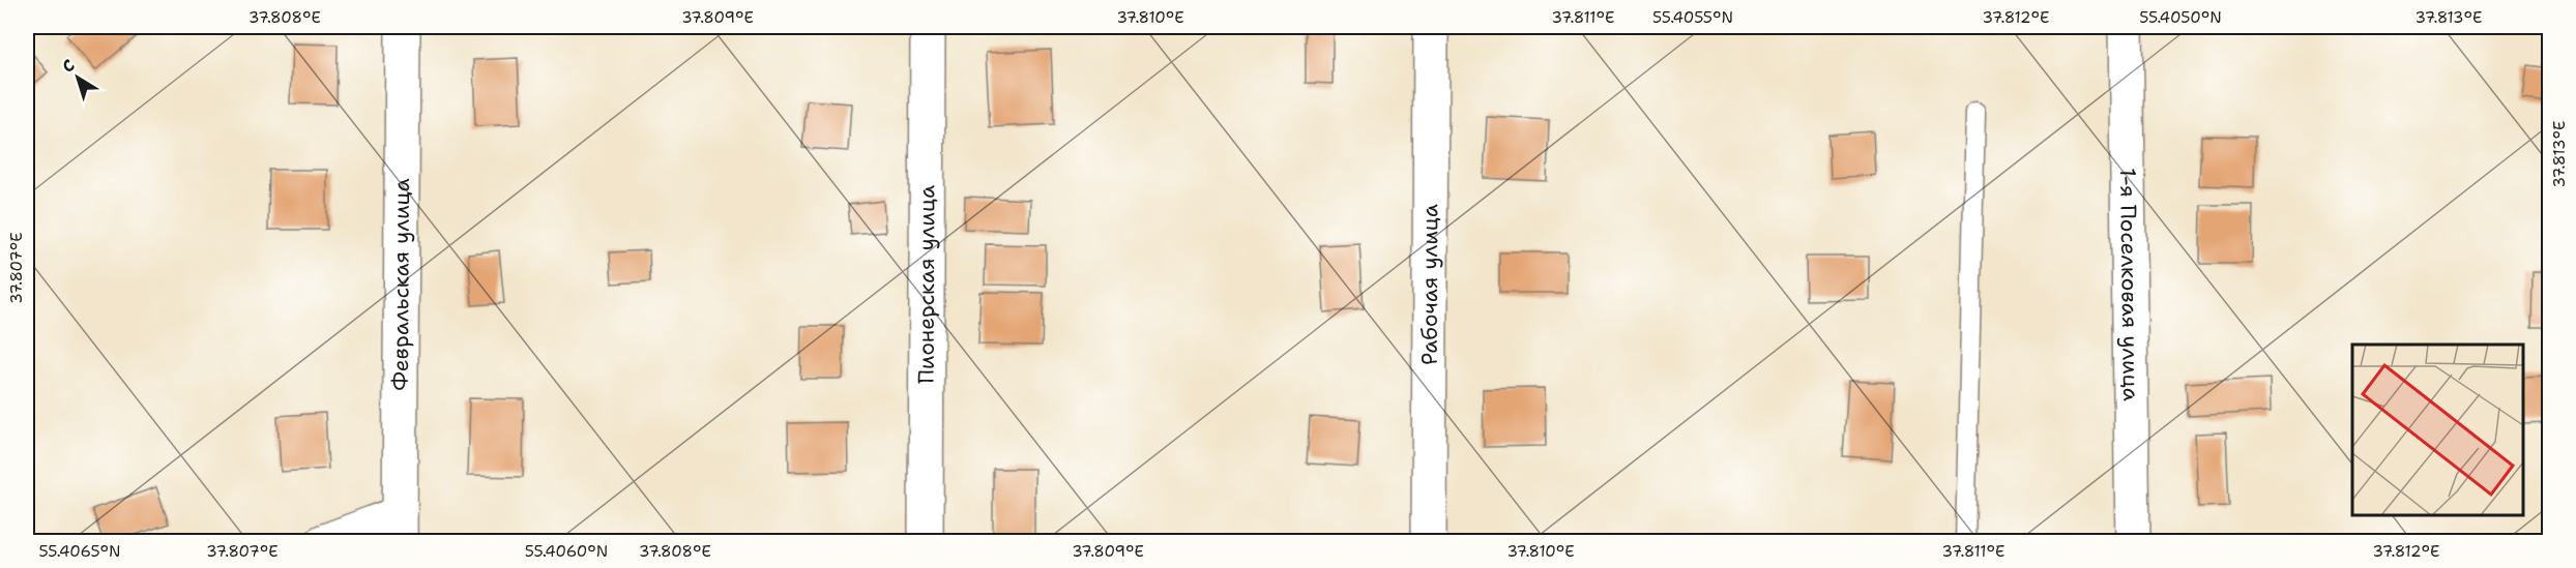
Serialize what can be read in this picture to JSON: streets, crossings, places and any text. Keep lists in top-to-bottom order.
{
  "streets": {
    "street": [
      "Рабочая улица",
      "1-я Поселковая улица",
      "Февральская улица",
      "Пионерская улица"
    ]
  },
  "north": "top left",
  "coordinates": [
    "37.808°E",
    "37.809°E",
    "37.810°E",
    "37.811°E",
    "55.4055°N",
    "37.812°E",
    "55.4050°N",
    "37.813°E",
    "37.807°E",
    "55.4065°N",
    "55.4060°N"
  ]
}
